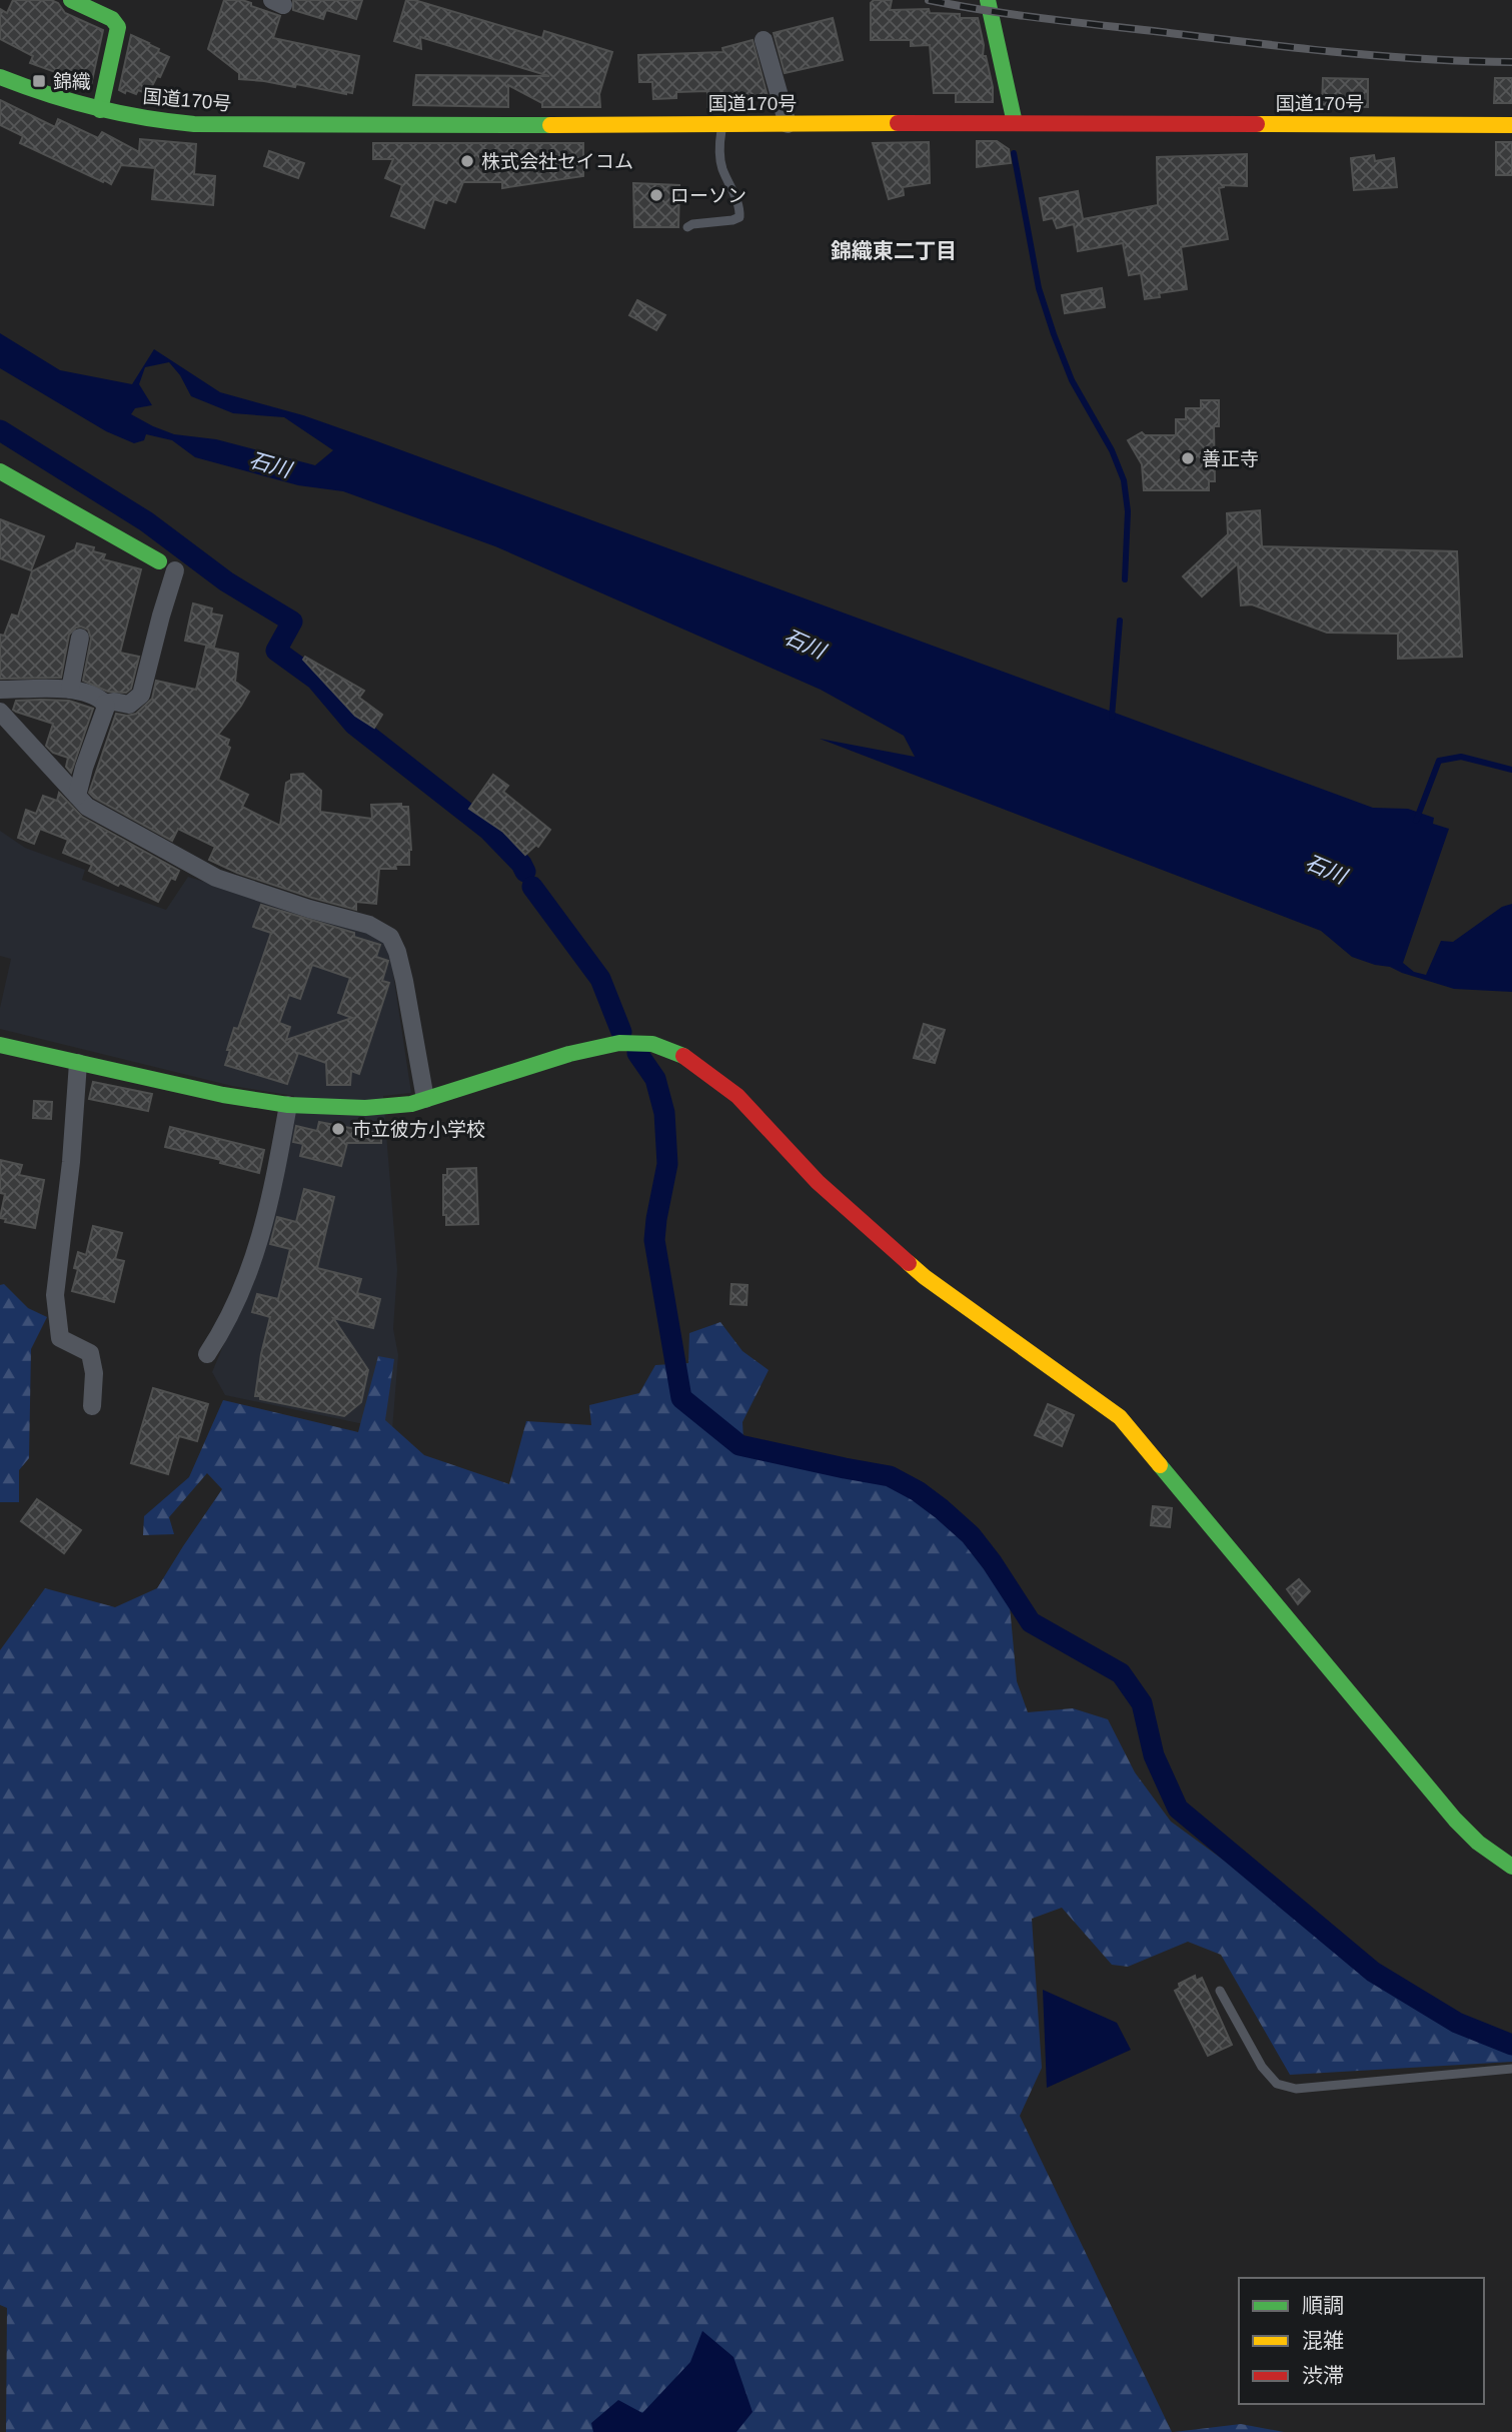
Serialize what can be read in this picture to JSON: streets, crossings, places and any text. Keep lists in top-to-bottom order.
{
  "streets": {
    "main road": ["国道170号"]
  },
  "districts": ["錦織東二丁目"],
  "water": ["石川"],
  "places": {
    "transit": ["錦織"],
    "other": [
      "株式会社セイコム",
      "ローソン",
      "善正寺",
      "市立彼方小学校"
    ]
  },
  "legend": ["順調", "混雑", "渋滞"]
}
